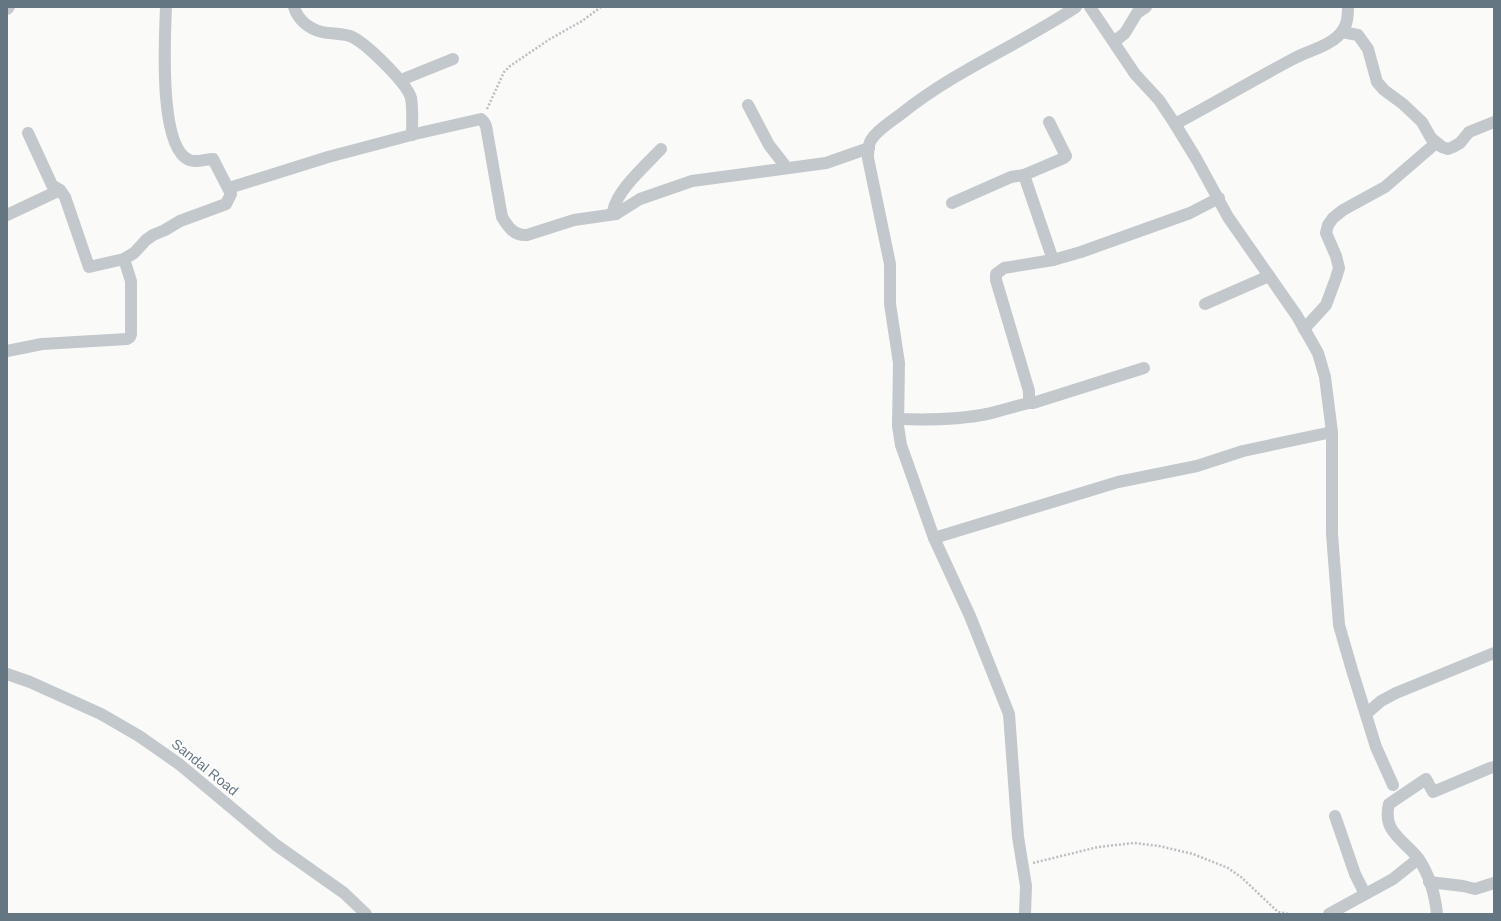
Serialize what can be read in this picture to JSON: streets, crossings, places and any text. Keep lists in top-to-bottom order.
{
  "streets": {
    "street": ["Sandal Road"]
  }
}
